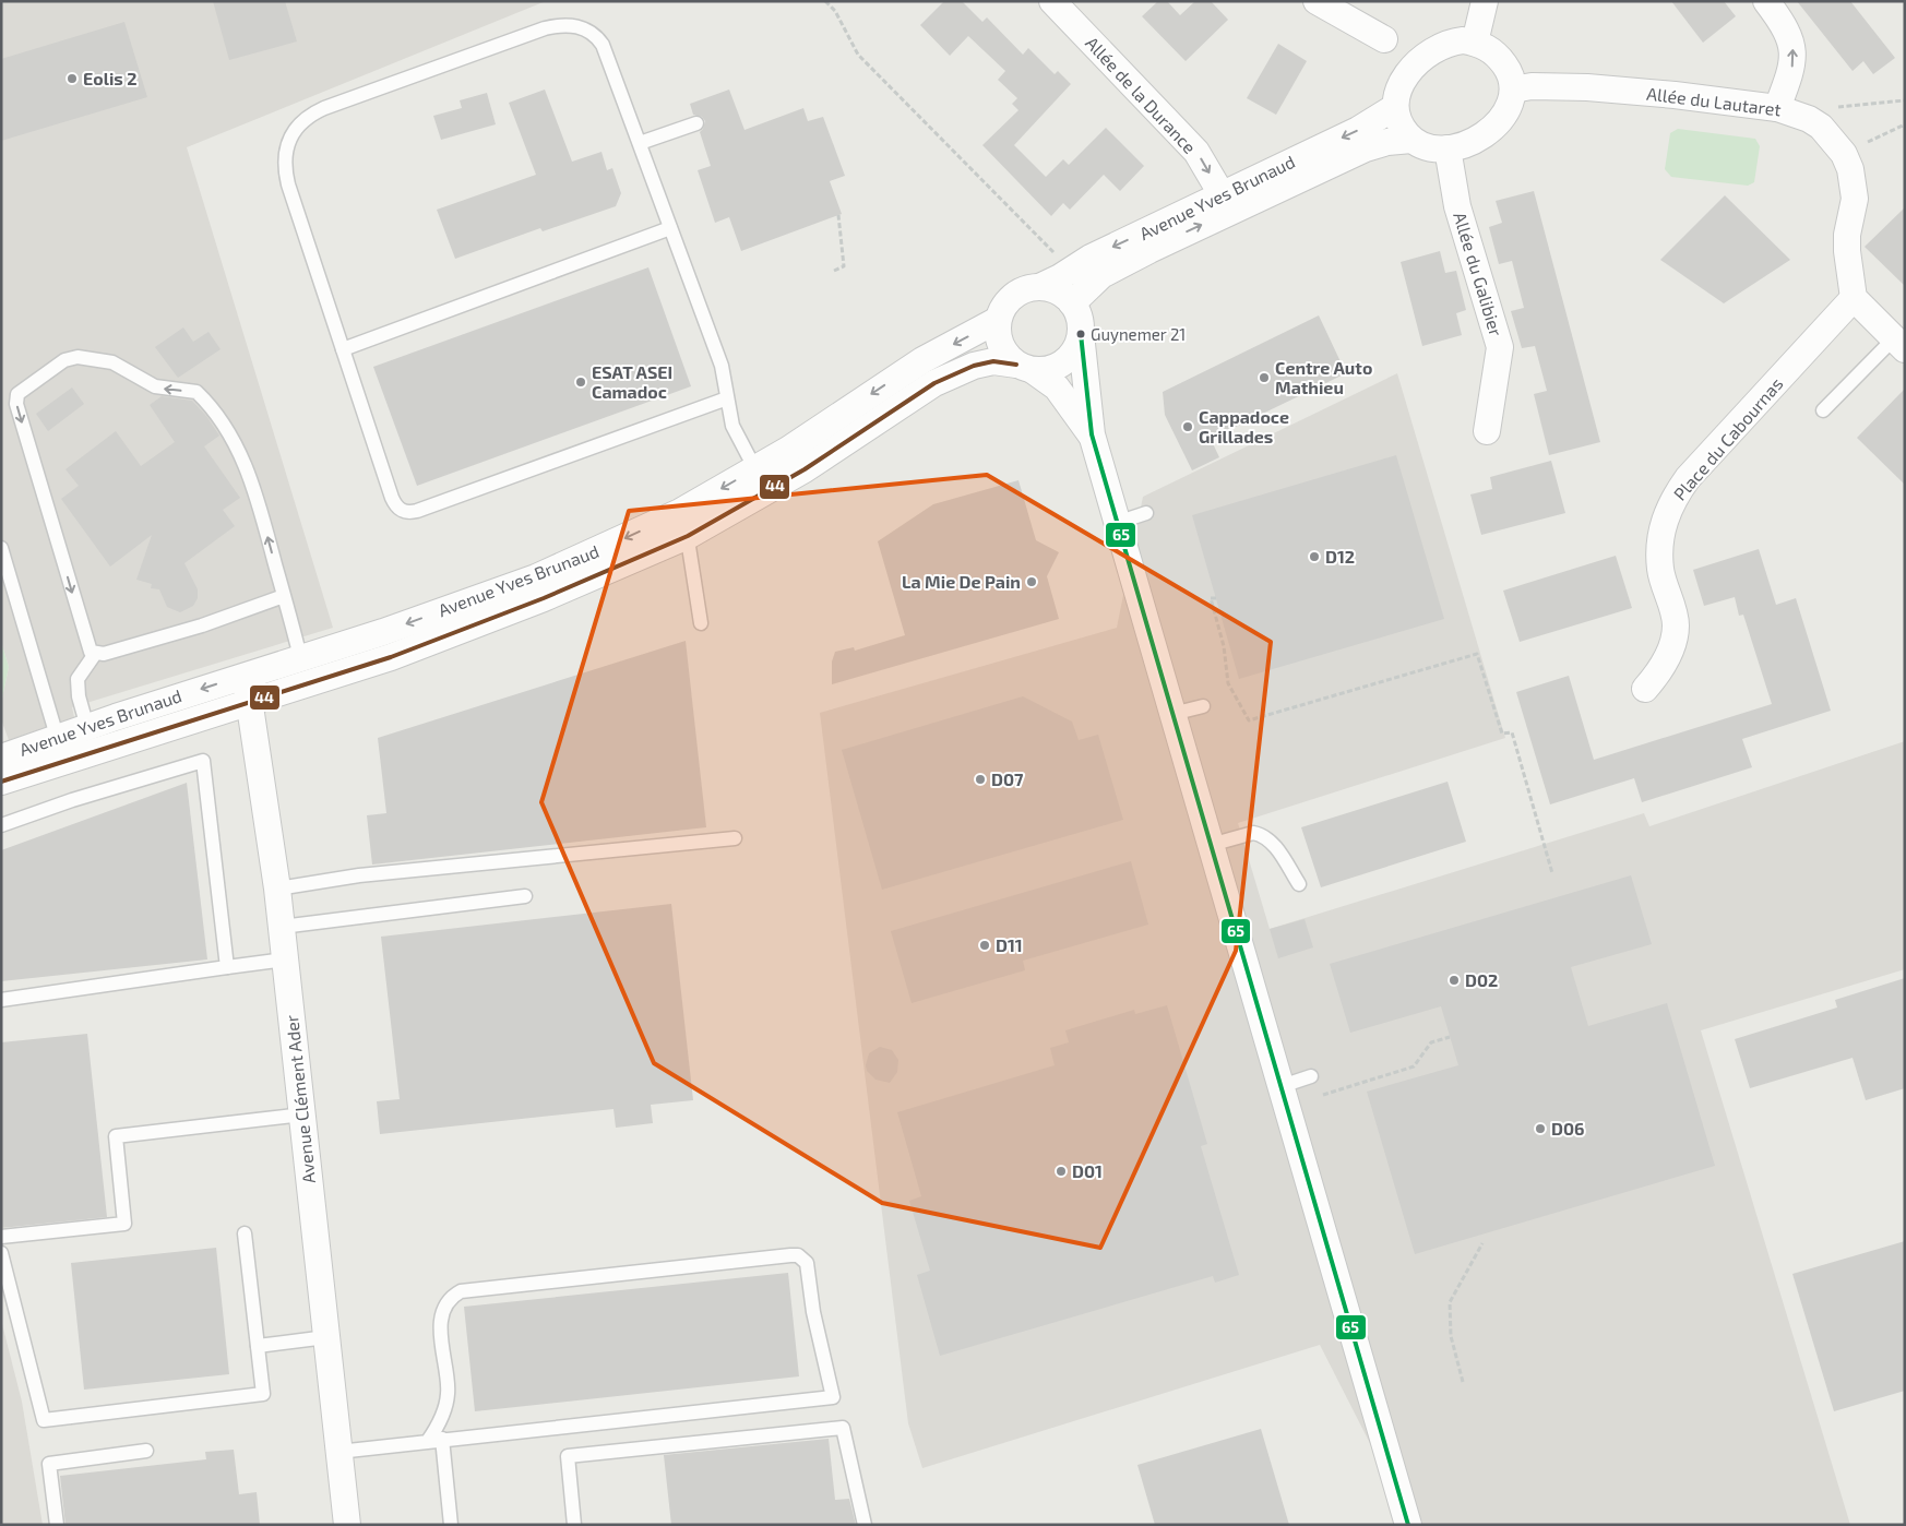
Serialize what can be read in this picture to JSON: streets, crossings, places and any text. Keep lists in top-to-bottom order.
{
  "streets": {
    "street": [
      "Allée de la Durance",
      "Allée du Lautaret",
      "Avenue Yves Brunaud",
      "Allée du Galibier",
      "Place du Cabournas",
      "Avenue Clément Ader"
    ]
  },
  "crossings": [
    ["Allée de la Durance", "Avenue Yves Brunaud"],
    ["Allée du Lautaret", "Avenue Yves Brunaud"],
    ["Allée du Lautaret", "Allée du Galibier"],
    ["Allée du Lautaret", "Place du Cabournas"],
    ["Avenue Yves Brunaud", "Allée du Galibier"],
    ["Avenue Yves Brunaud", "Avenue Clément Ader"]
  ],
  "places": [
    "Eolis 2",
    "Guynemer 21",
    "Centre Auto Mathieu",
    "ESAT ASEI Camadoc",
    "Cappadoce Grillades",
    "D12",
    "La Mie De Pain",
    "D07",
    "D11",
    "D02",
    "D06",
    "D01"
  ],
  "lines": ["transit line 65", "transit line 44"]
}
